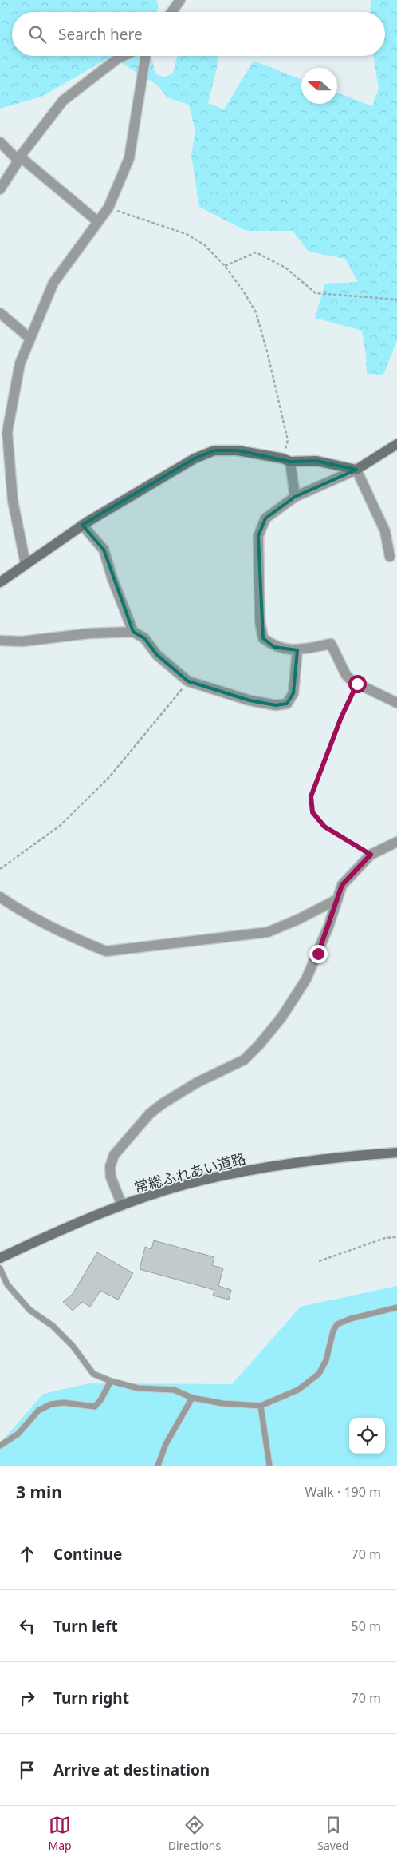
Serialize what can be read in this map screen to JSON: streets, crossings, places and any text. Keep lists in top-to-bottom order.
{
  "streets": {
    "street": ["常総ふれあい道路"]
  },
  "north": "left",
  "page": {
    "search": "Search here",
    "heading": ["3 min", "Walk · 190 m"],
    "list": [
      ["Continue", "70 m"],
      ["Turn left", "50 m"],
      ["Turn right", "70 m"],
      "Arrive at destination"
    ],
    "nav": ["Map", "Directions", "Saved"]
  }
}
